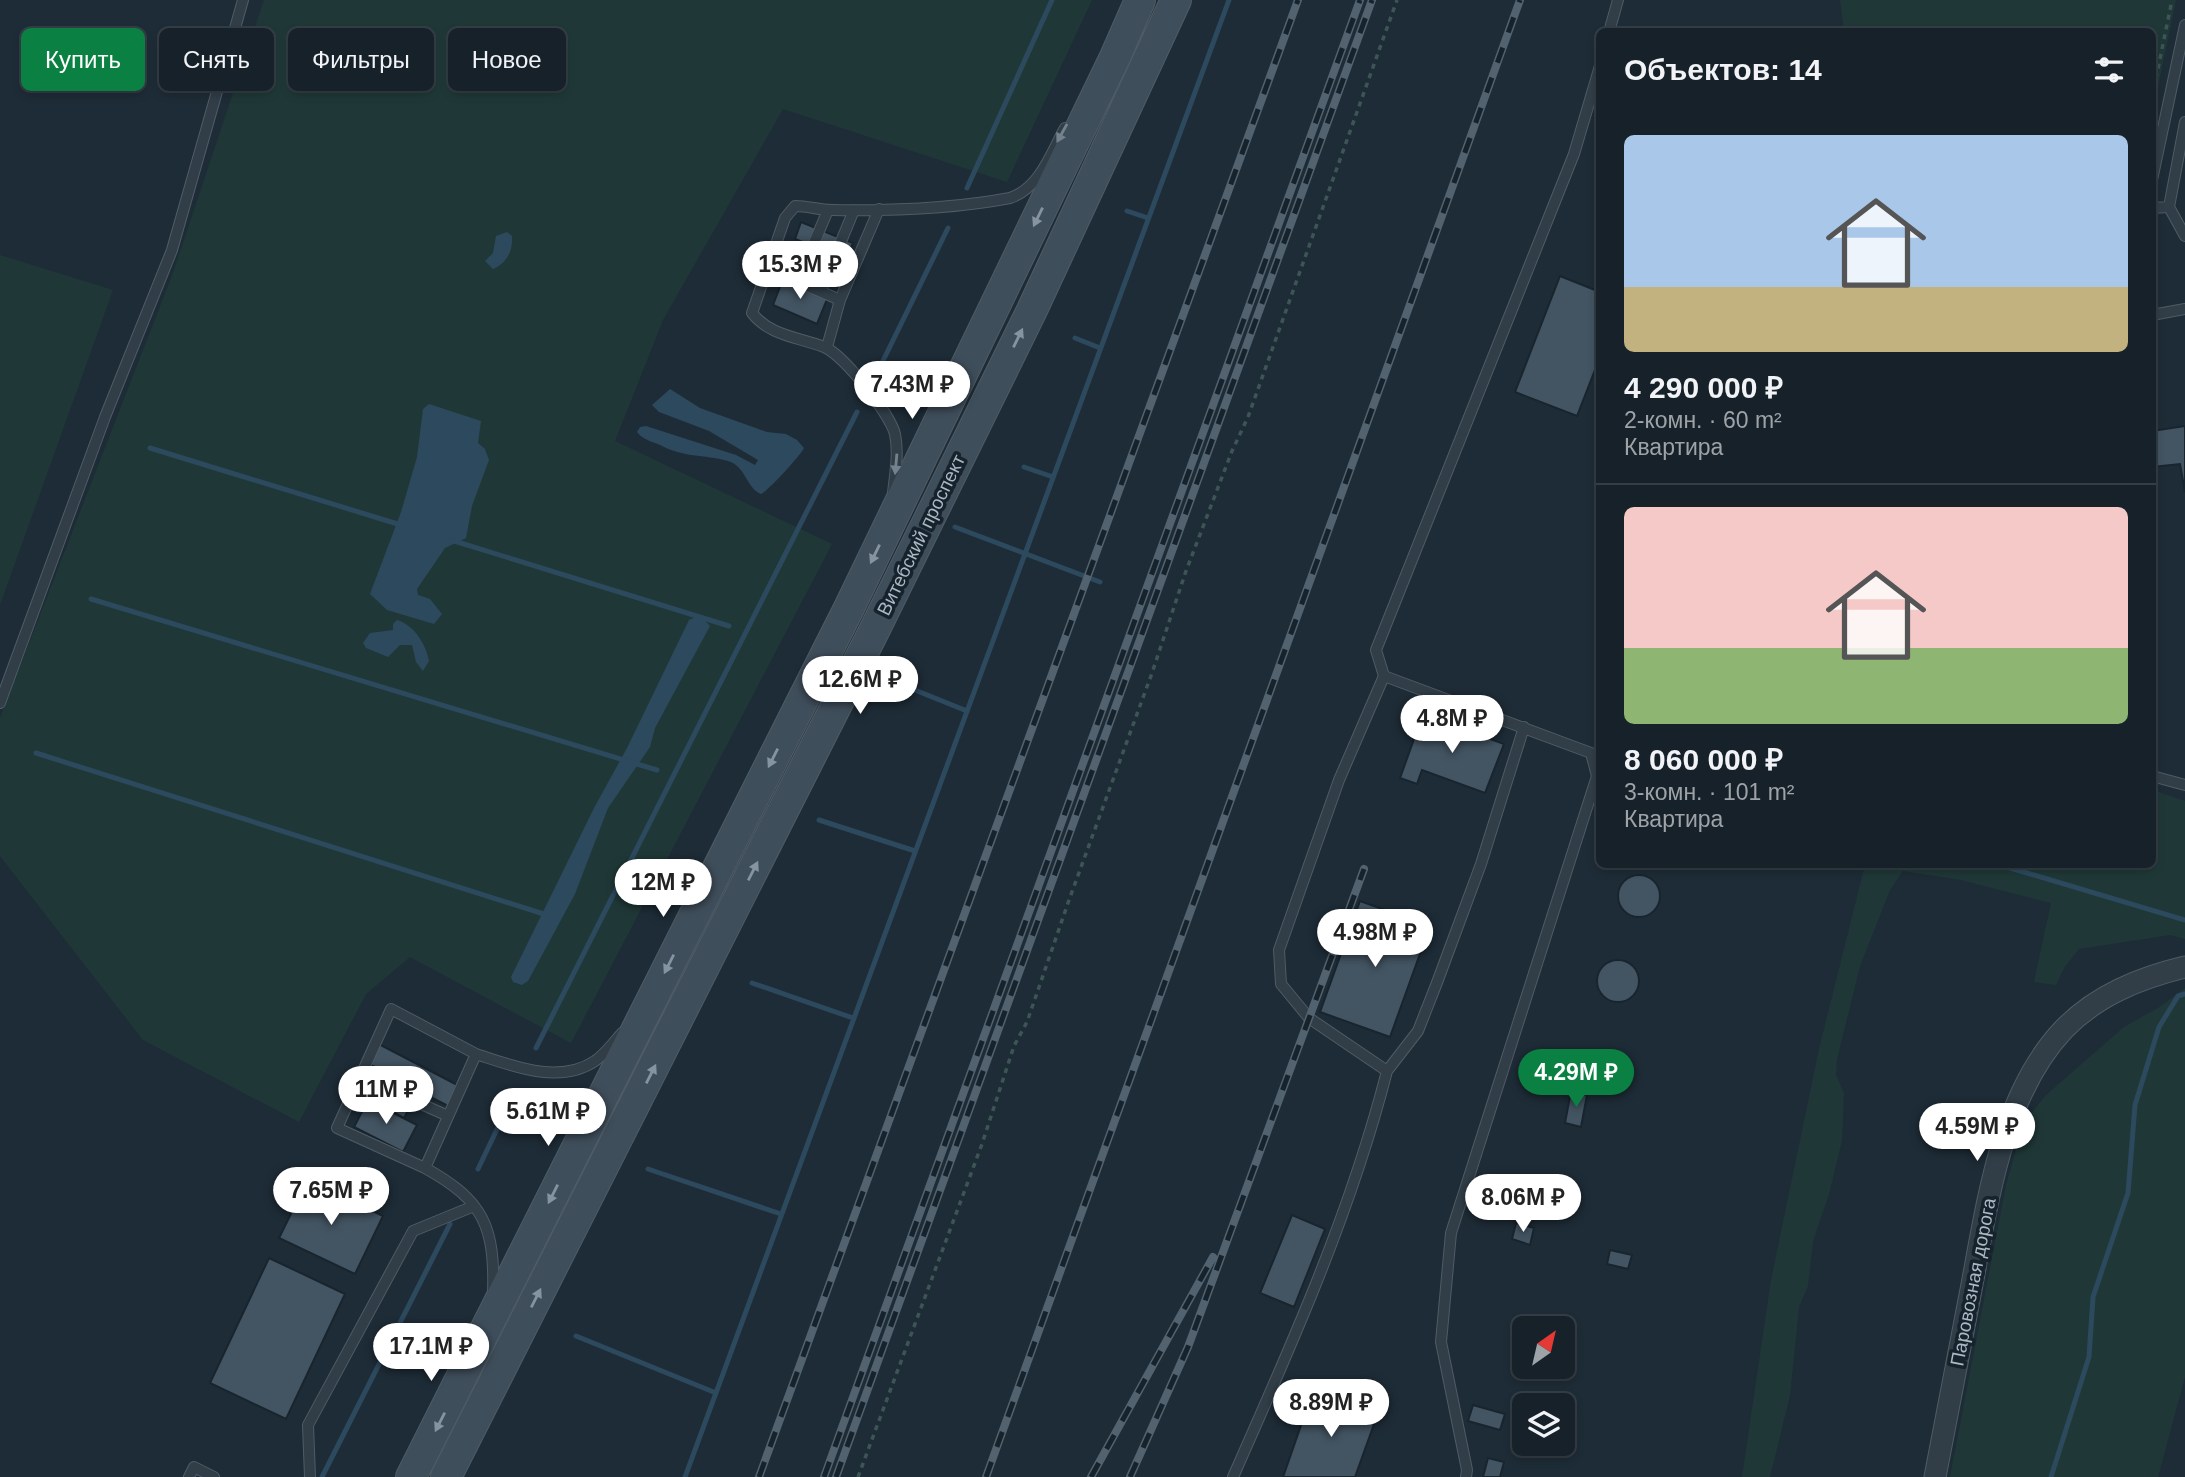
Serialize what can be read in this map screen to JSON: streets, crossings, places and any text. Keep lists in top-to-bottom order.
{
  "streets": {
    "main road": ["Витебский проспект"],
    "street": ["Паровозная дорога"]
  },
  "north": "top right",
  "page": {
    "chip": [
      "Купить",
      "Снять",
      "Фильтры",
      "Новое"
    ],
    "heading": "Объектов: 14",
    "list": [
      {
        "name": "4 290 000 ₽",
        "note": "2-комн. · 60 m² · Квартира"
      },
      {
        "name": "8 060 000 ₽",
        "note": "3-комн. · 101 m² · Квартира"
      }
    ],
    "price": [
      "15.3M ₽",
      "7.43M ₽",
      "12.6M ₽",
      "4.8M ₽",
      "12M ₽",
      "4.98M ₽",
      "4.29M ₽",
      "11M ₽",
      "5.61M ₽",
      "4.59M ₽",
      "7.65M ₽",
      "8.06M ₽",
      "17.1M ₽",
      "8.89M ₽"
    ]
  }
}
